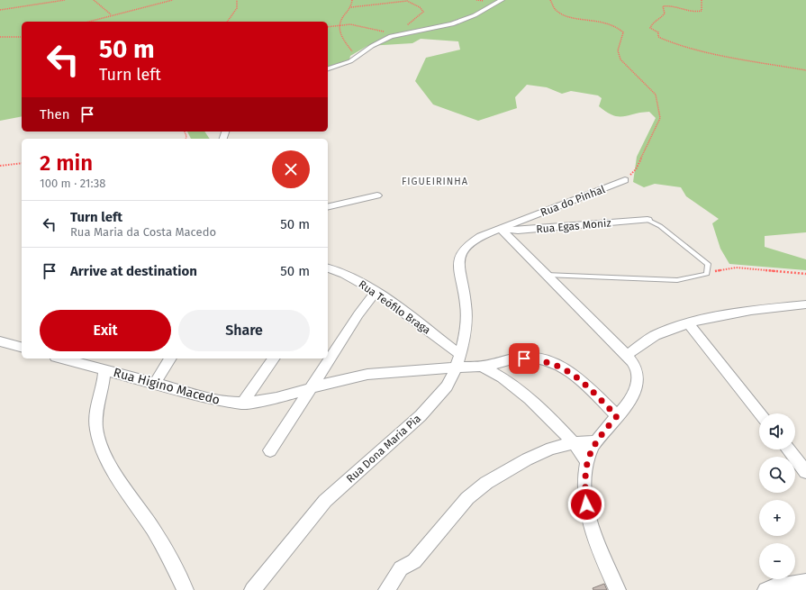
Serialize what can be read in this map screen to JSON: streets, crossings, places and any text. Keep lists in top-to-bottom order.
{
  "streets": {
    "street": [
      "Rua do Pinhal",
      "Rua Egas Moniz",
      "Rua Teófilo Braga",
      "Rua Higino Macedo",
      "Rua Dona Maria Pia"
    ]
  },
  "crossings": [
    ["Rua do Pinhal", "Rua Egas Moniz"],
    ["Rua do Pinhal", "Rua Dona Maria Pia"],
    ["Rua Egas Moniz", "Rua Dona Maria Pia"],
    ["Rua Teófilo Braga", "Rua Dona Maria Pia"],
    ["Rua Higino Macedo", "Rua Dona Maria Pia"]
  ],
  "districts": ["FIGUEIRINHA"],
  "page": {
    "turn": ["50 m", "Turn left"],
    "then": "Then",
    "heading": ["2 min", "100 m · 21:38"],
    "list": [
      {
        "name": "Turn left",
        "note": "Rua Maria da Costa Macedo",
        "value": "50 m"
      },
      {
        "name": "Arrive at destination",
        "value": "50 m"
      }
    ],
    "buttons": ["Exit", "Share"],
    "map_buttons": ["+", "−"]
  }
}
